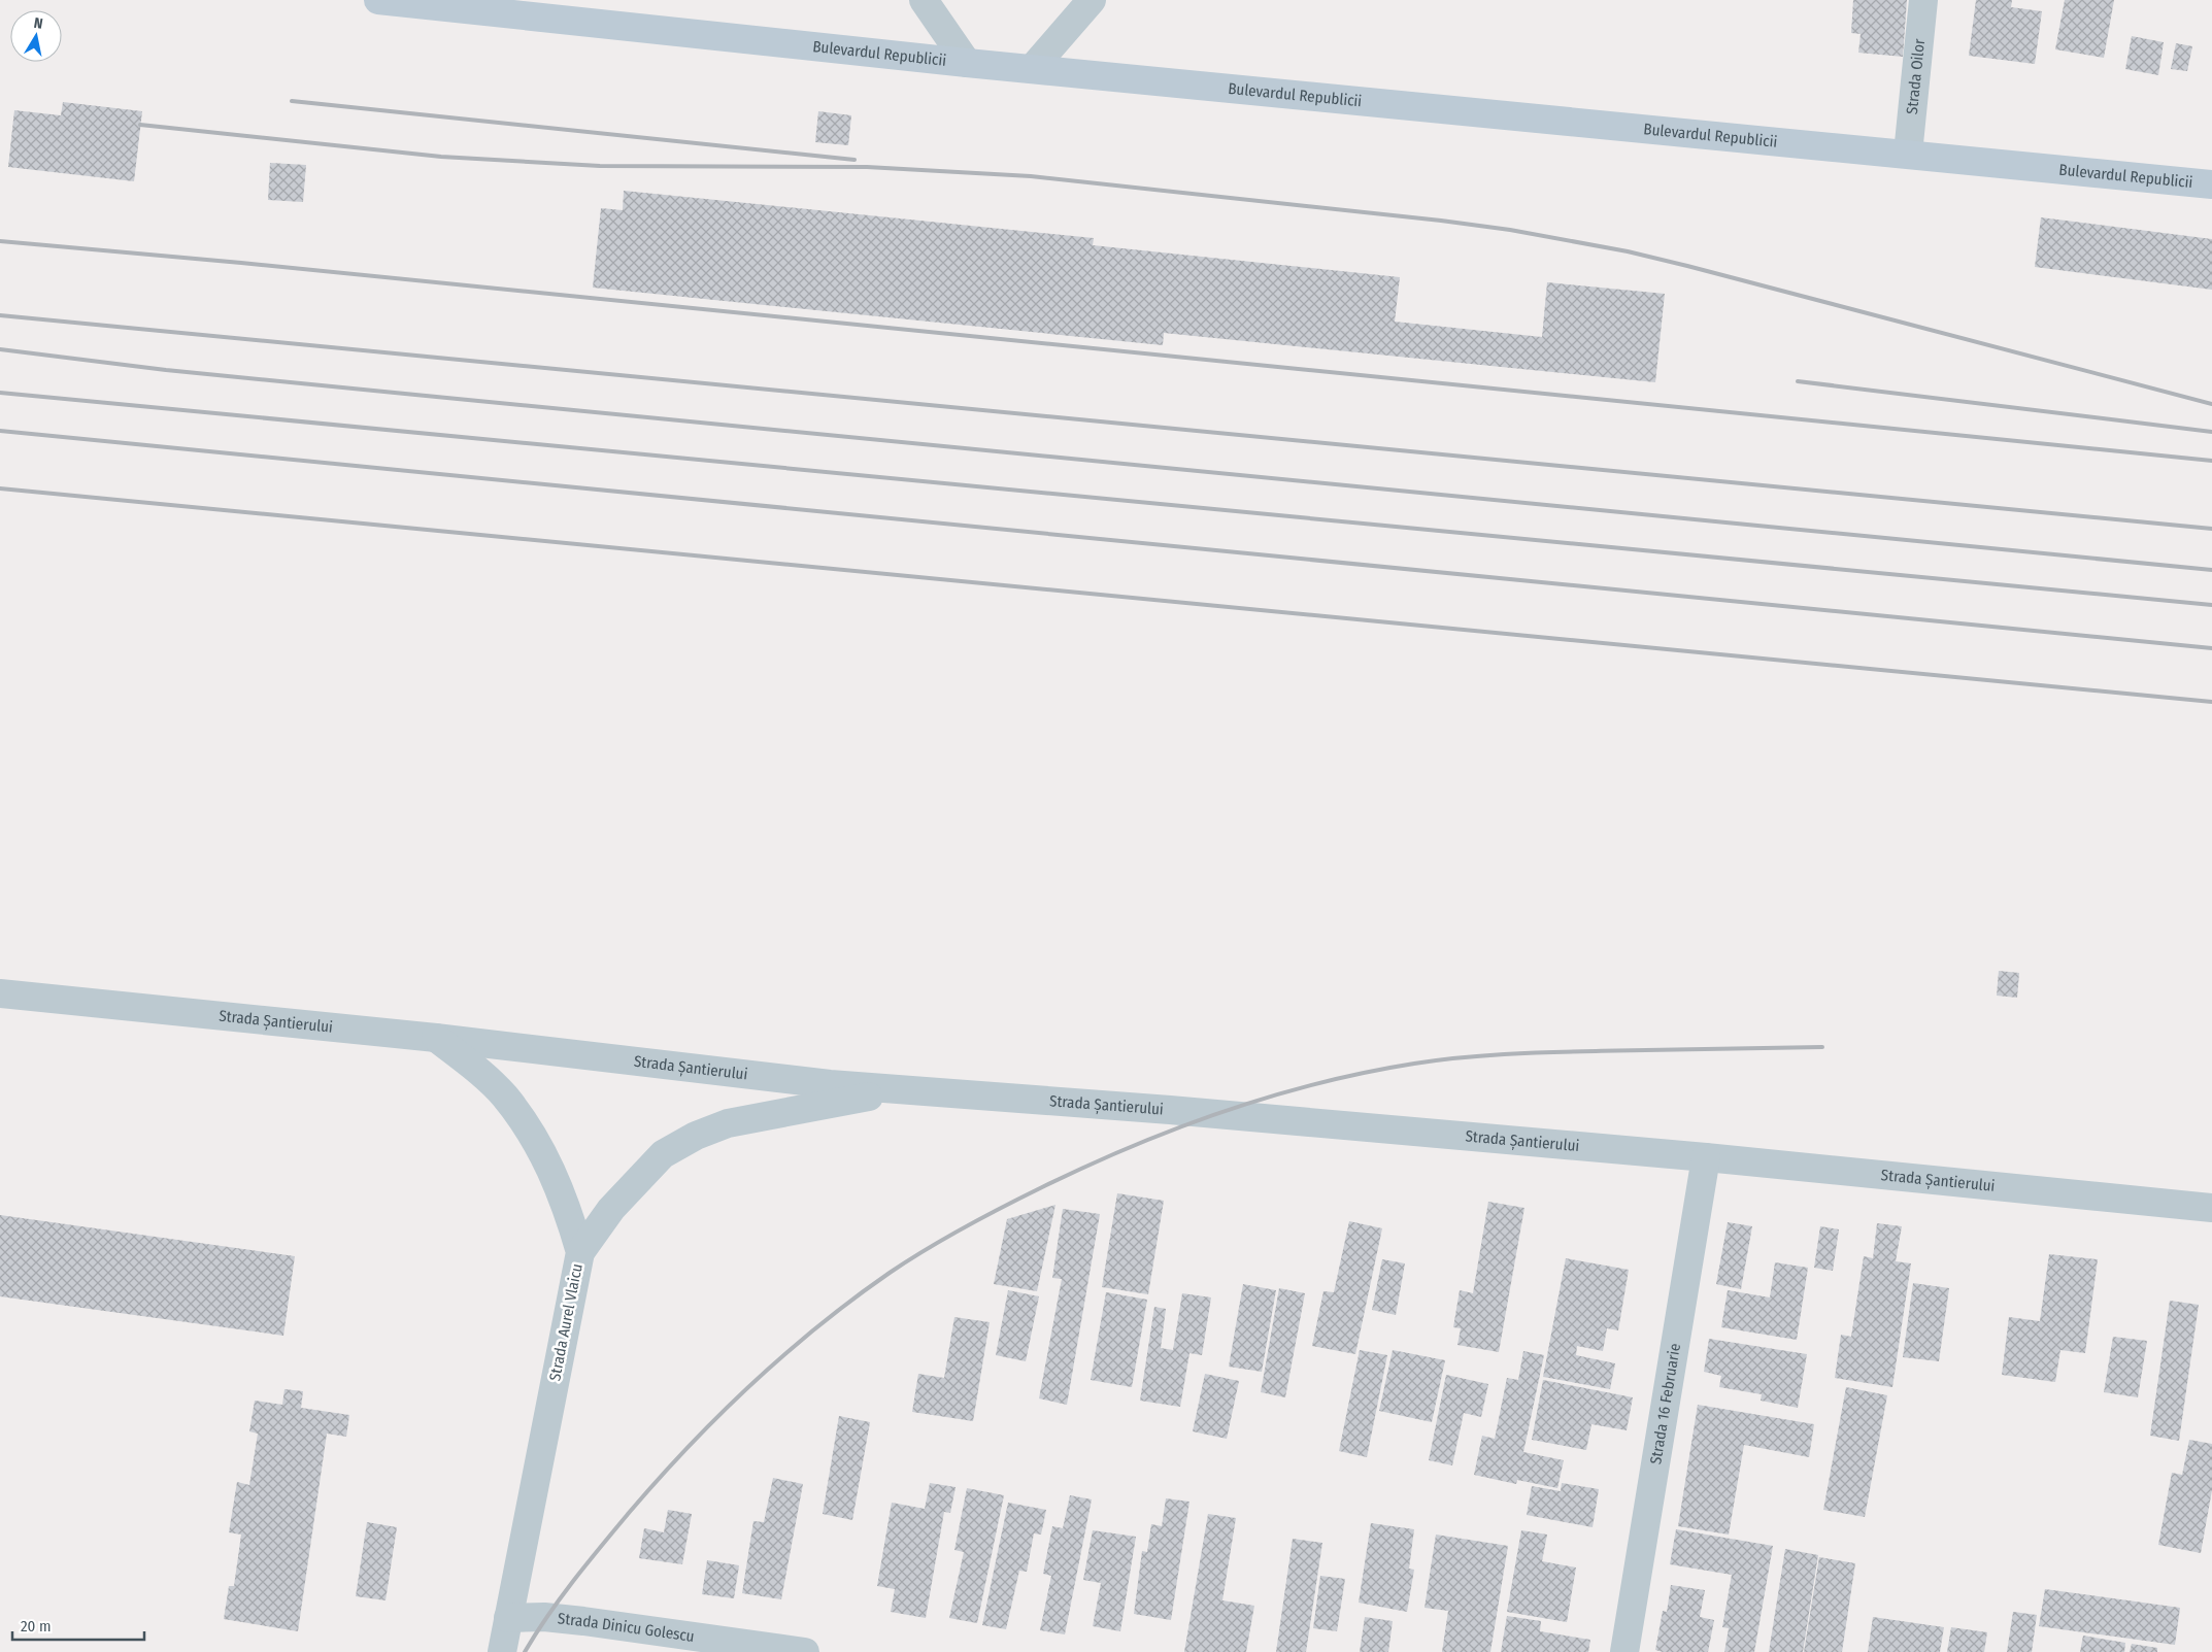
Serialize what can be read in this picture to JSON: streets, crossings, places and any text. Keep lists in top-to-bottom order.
{
  "streets": {
    "main road": ["Bulevardul Republicii"],
    "street": [
      "Strada Oilor",
      "Strada Șantierului",
      "Strada Aurel Vlaicu",
      "Strada 16 Februarie",
      "Strada Dinicu Golescu"
    ]
  },
  "crossings": [
    ["Bulevardul Republicii", "Strada Oilor"],
    ["Strada Șantierului", "Strada Aurel Vlaicu"],
    ["Strada Șantierului", "Strada 16 Februarie"],
    ["Strada Aurel Vlaicu", "Strada Dinicu Golescu"]
  ],
  "scale_bar": "20 m",
  "north": "top"
}
